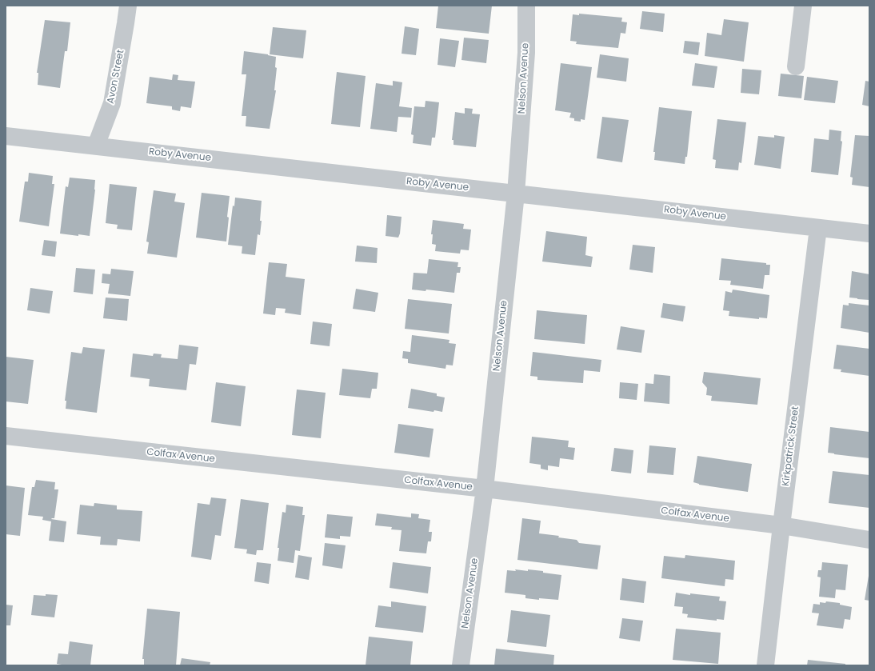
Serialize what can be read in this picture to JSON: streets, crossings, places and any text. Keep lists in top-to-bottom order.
{
  "streets": {
    "street": [
      "Avon Street",
      "Nelson Avenue",
      "Roby Avenue",
      "Kirkpatrick Street",
      "Colfax Avenue"
    ]
  },
  "crossings": [
    ["Avon Street", "Roby Avenue"],
    ["Nelson Avenue", "Roby Avenue"],
    ["Nelson Avenue", "Colfax Avenue"],
    ["Roby Avenue", "Kirkpatrick Street"],
    ["Kirkpatrick Street", "Colfax Avenue"]
  ]
}
